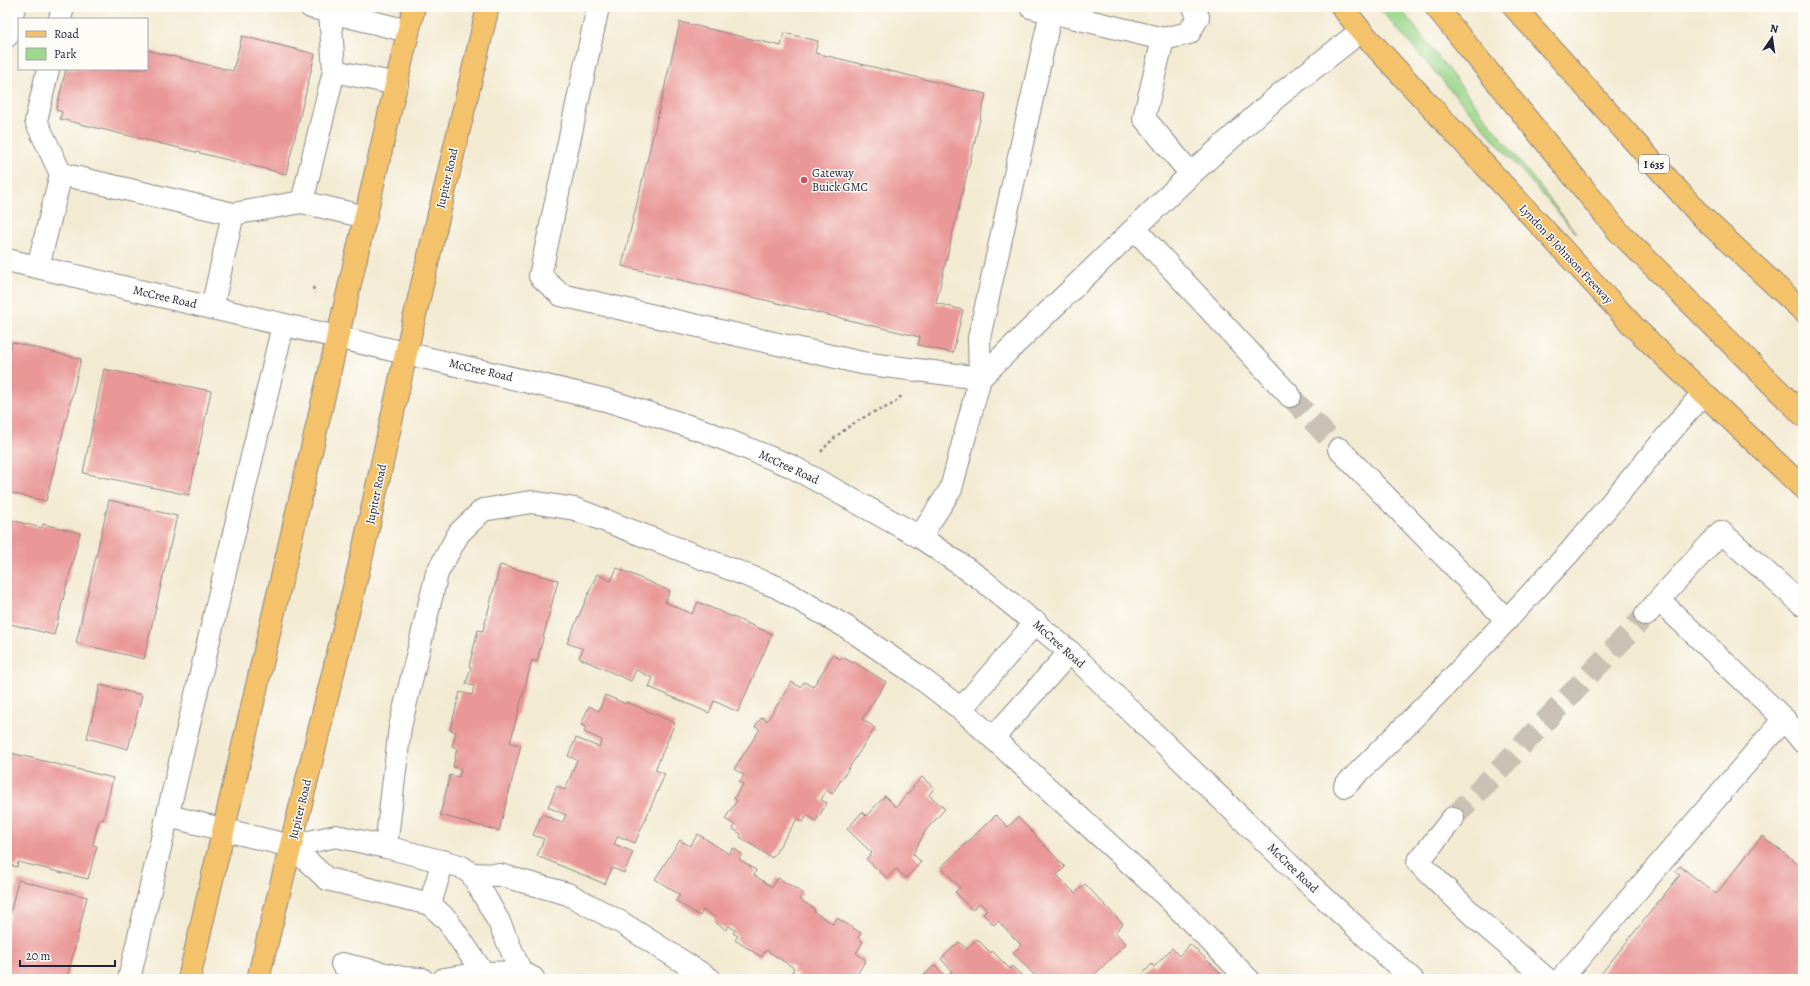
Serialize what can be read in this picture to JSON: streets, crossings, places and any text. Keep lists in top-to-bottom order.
{
  "streets": {
    "main road": ["I 635", "Jupiter Road", "Lyndon B Johnson Freeway"],
    "street": ["McCree Road"]
  },
  "crossings": [
    ["Jupiter Road", "McCree Road"]
  ],
  "places": ["Gateway Buick GMC"],
  "legend": ["Road", "Park"],
  "scale_bar": "20 m",
  "north": "top"
}
